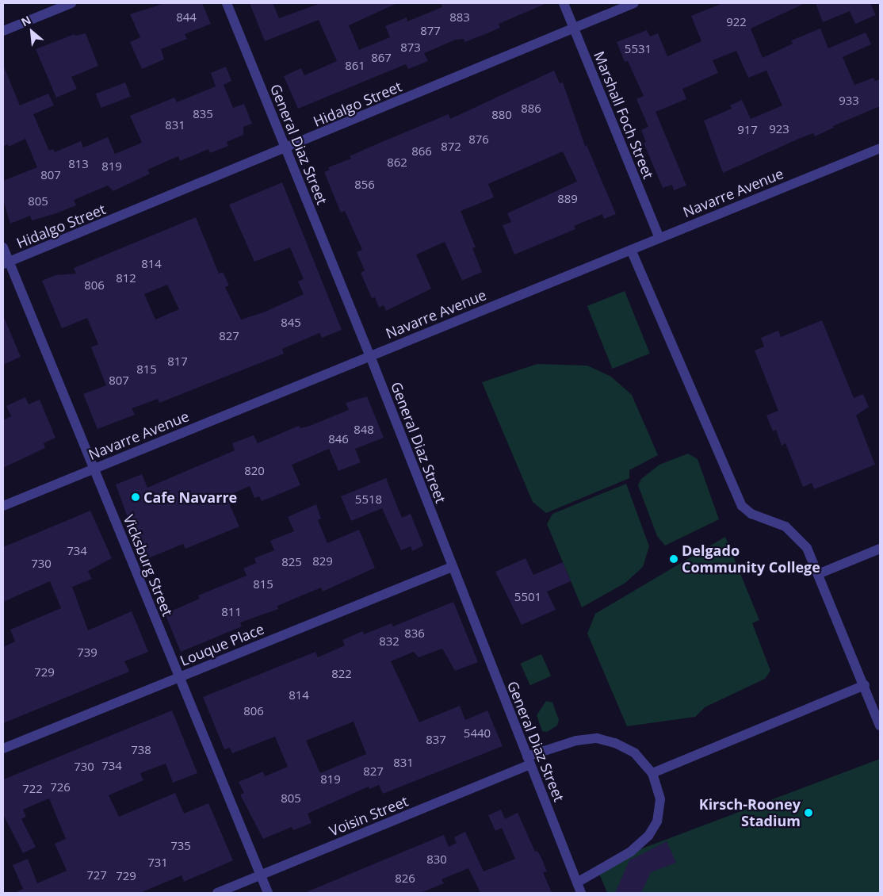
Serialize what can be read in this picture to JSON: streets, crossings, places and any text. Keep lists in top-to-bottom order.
{
  "streets": {
    "street": [
      "Hidalgo Street",
      "Marshall Foch Street",
      "General Diaz Street",
      "Navarre Avenue",
      "Vicksburg Street",
      "Louque Place",
      "Voisin Street"
    ]
  },
  "crossings": [
    ["Hidalgo Street", "Marshall Foch Street"],
    ["Hidalgo Street", "General Diaz Street"],
    ["Hidalgo Street", "Vicksburg Street"],
    ["Marshall Foch Street", "Navarre Avenue"],
    ["General Diaz Street", "Navarre Avenue"],
    ["General Diaz Street", "Louque Place"],
    ["General Diaz Street", "Voisin Street"],
    ["Navarre Avenue", "Vicksburg Street"],
    ["Vicksburg Street", "Louque Place"],
    ["Vicksburg Street", "Voisin Street"]
  ],
  "places": ["Cafe Navarre", "Delgado Community College", "Kirsch-Rooney Stadium"],
  "house_numbers": [
    "844",
    "883",
    "922",
    "877",
    "873",
    "5531",
    "867",
    "861",
    "933",
    "886",
    "835",
    "880",
    "831",
    "923",
    "917",
    "876",
    "872",
    "866",
    "862",
    "813",
    "819",
    "807",
    "856",
    "889",
    "805",
    "814",
    "812",
    "806",
    "845",
    "827",
    "817",
    "815",
    "807",
    "848",
    "846",
    "820",
    "5518",
    "734",
    "829",
    "825",
    "730",
    "815",
    "5501",
    "811",
    "836",
    "832",
    "739",
    "729",
    "822",
    "814",
    "806",
    "5440",
    "837",
    "738",
    "831",
    "734",
    "730",
    "827",
    "819",
    "726",
    "722",
    "805",
    "735",
    "830",
    "731",
    "727",
    "729",
    "826"
  ],
  "north": "top left"
}
